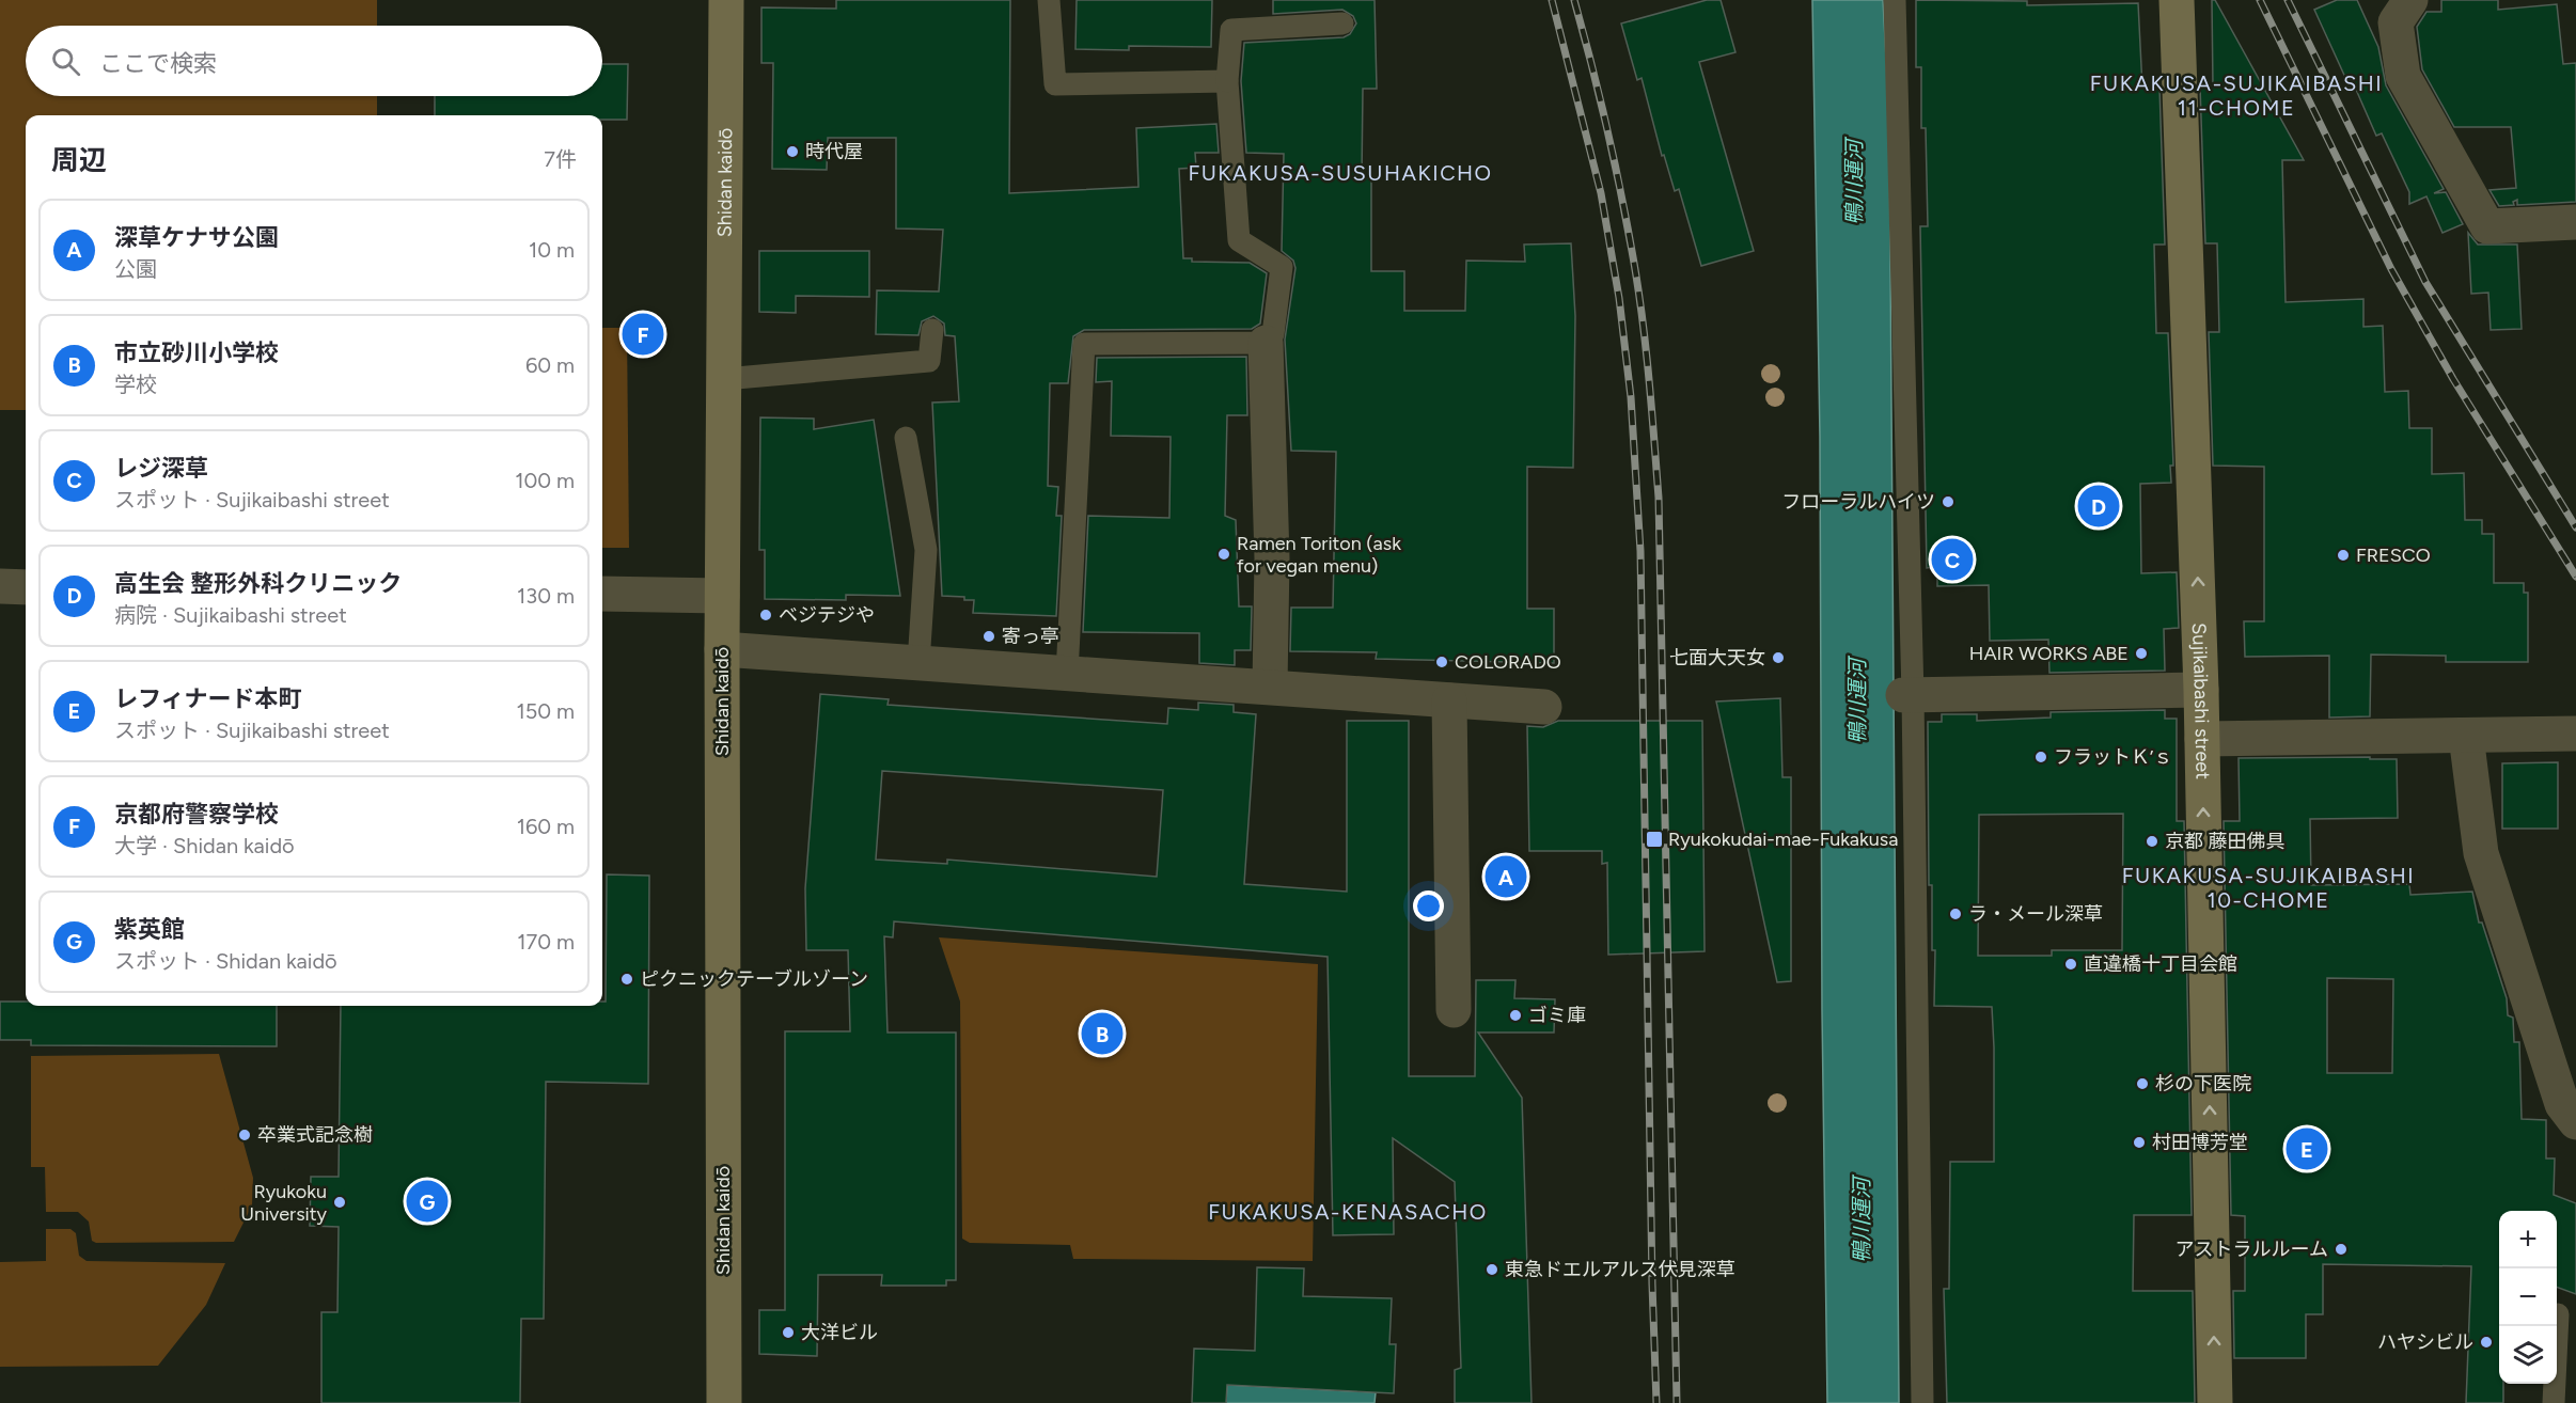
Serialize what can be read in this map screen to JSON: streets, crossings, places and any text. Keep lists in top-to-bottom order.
{
  "streets": {
    "street": ["Shidan kaidō", "Sujikaibashi street"]
  },
  "one_way": ["Sujikaibashi street"],
  "districts": [
    "FUKAKUSA-SUJIKAIBASHI 11-CHOME",
    "FUKAKUSA-SUSUHAKICHO",
    "FUKAKUSA-SUJIKAIBASHI 10-CHOME",
    "FUKAKUSA-KENASACHO"
  ],
  "water": ["鴨川運河"],
  "places": {
    "other": [
      "時代屋",
      "フローラルハイツ",
      "Ramen Toriton (ask for vegan menu)",
      "FRESCO",
      "ベジテジや",
      "寄っ亭",
      "HAIR WORKS ABE",
      "七面大天女",
      "COLORADO",
      "フラットＫ’ｓ",
      "京都 藤田佛具",
      "ラ・メール深草",
      "直違橋十丁目会館",
      "ピクニックテーブルゾーン",
      "ゴミ庫",
      "杉の下医院",
      "卒業式記念樹",
      "村田博芳堂",
      "Ryukoku University",
      "アストラルルーム",
      "東急ドエルアルス伏見深草",
      "大洋ビル",
      "ハヤシビル"
    ],
    "transit": ["Ryukokudai-mae-Fukakusa"]
  },
  "page": {
    "search": "ここで検索",
    "heading": ["周辺", "7件"],
    "list": [
      {
        "mark": "A",
        "name": "深草ケナサ公園",
        "note": "公園",
        "value": "10 m"
      },
      {
        "mark": "B",
        "name": "市立砂川小学校",
        "note": "学校",
        "value": "60 m"
      },
      {
        "mark": "C",
        "name": "レジ深草",
        "note": "スポット · Sujikaibashi street",
        "value": "100 m"
      },
      {
        "mark": "D",
        "name": "高生会 整形外科クリニック",
        "note": "病院 · Sujikaibashi street",
        "value": "130 m"
      },
      {
        "mark": "E",
        "name": "レフィナード本町",
        "note": "スポット · Sujikaibashi street",
        "value": "150 m"
      },
      {
        "mark": "F",
        "name": "京都府警察学校",
        "note": "大学 · Shidan kaidō",
        "value": "160 m"
      },
      {
        "mark": "G",
        "name": "紫英館",
        "note": "スポット · Shidan kaidō",
        "value": "170 m"
      }
    ],
    "pins": [
      "F",
      "D",
      "C",
      "A",
      "B",
      "E",
      "G"
    ],
    "map_buttons": ["+", "−"]
  }
}
